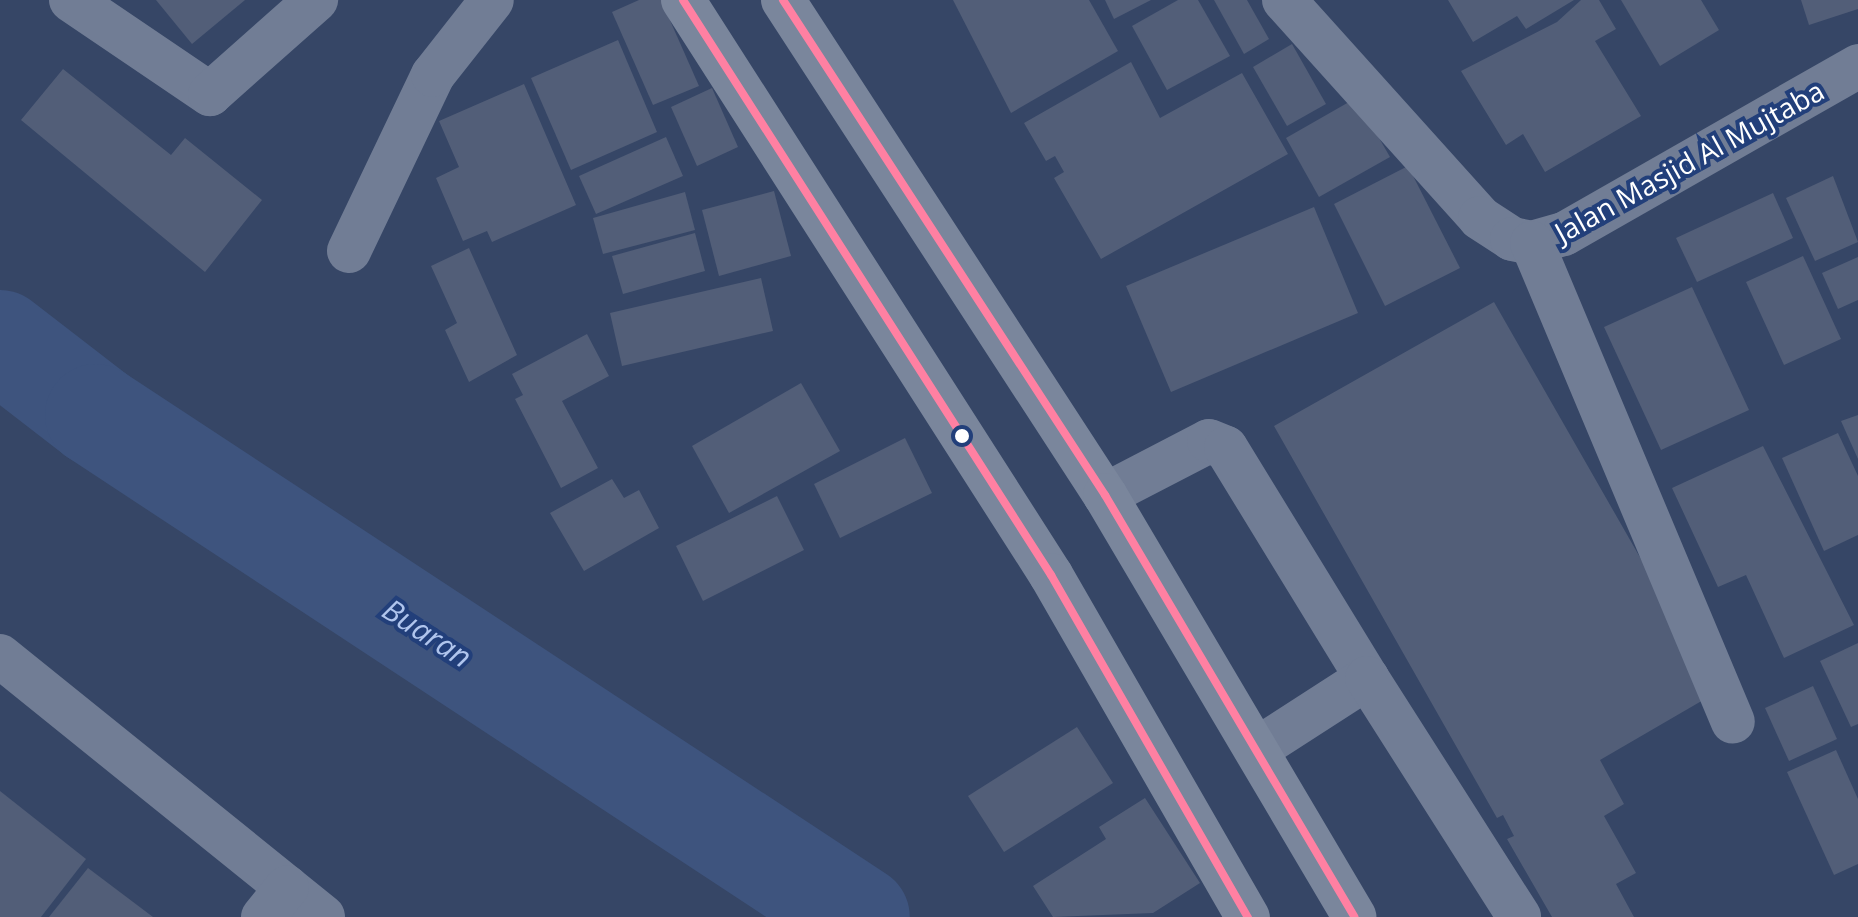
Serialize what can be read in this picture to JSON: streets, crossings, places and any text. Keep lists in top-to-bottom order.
{
  "streets": {
    "street": ["Jalan Masjid Al Mujtaba"]
  },
  "water": ["Buaran"]
}
